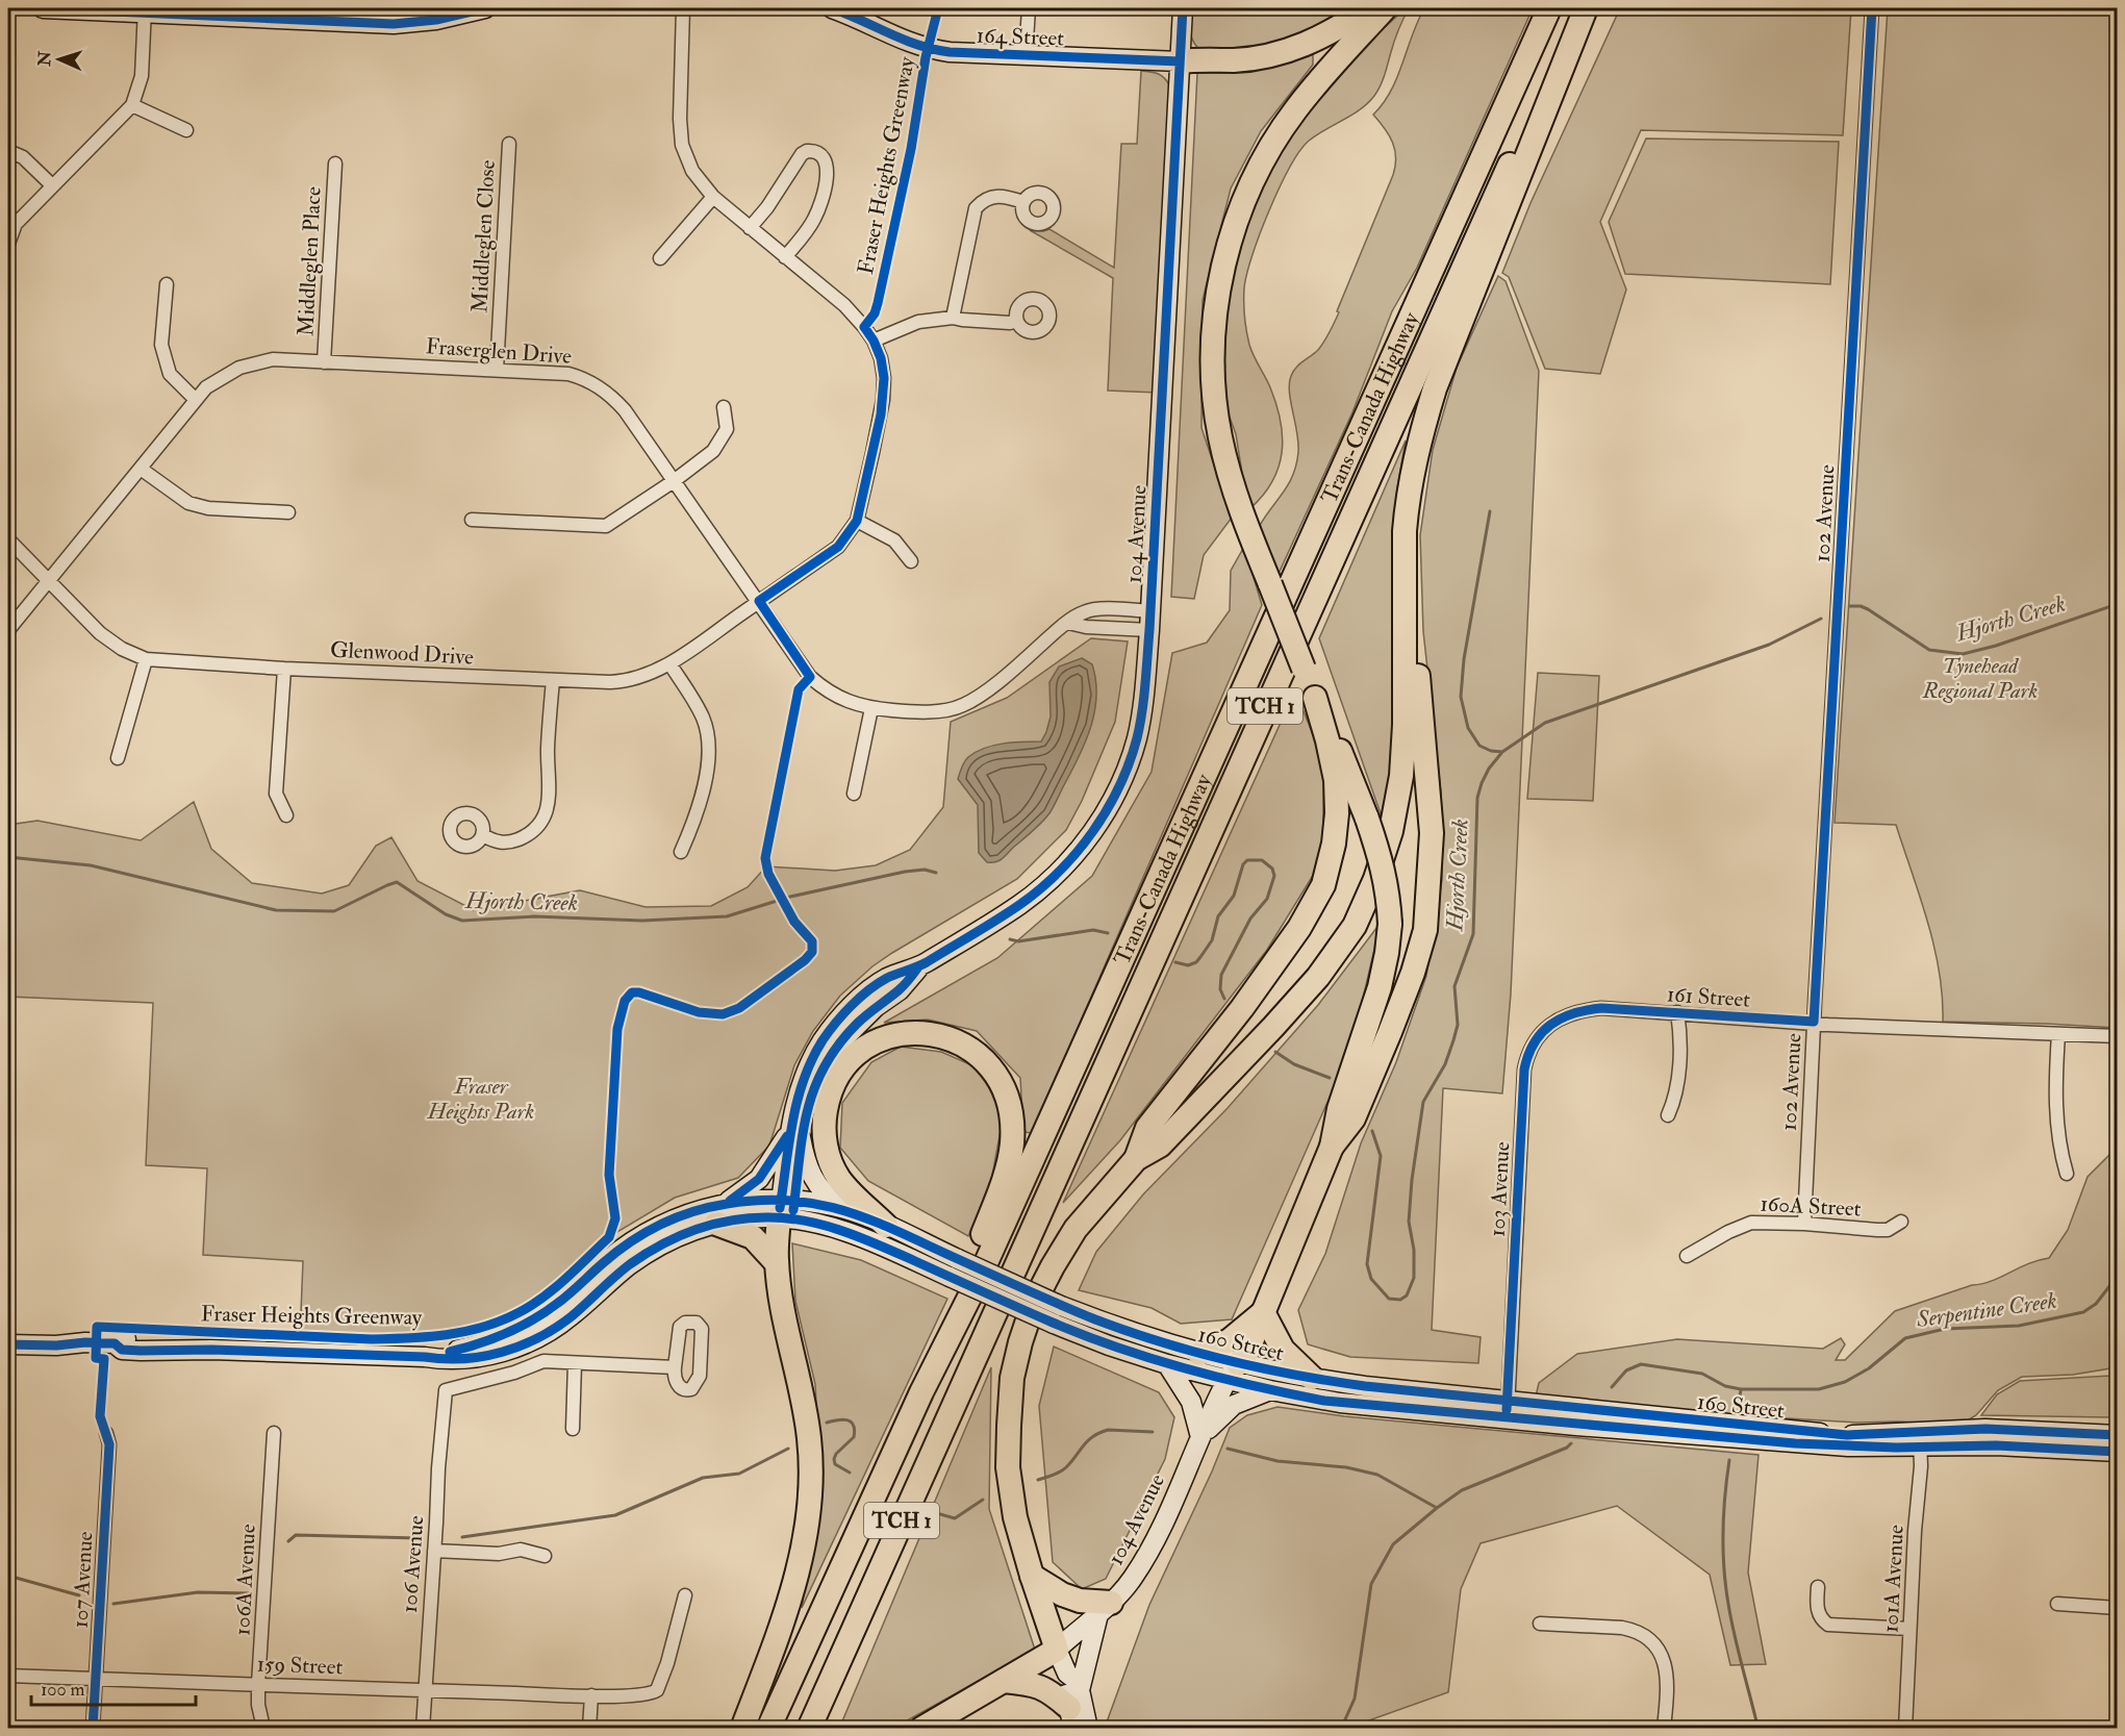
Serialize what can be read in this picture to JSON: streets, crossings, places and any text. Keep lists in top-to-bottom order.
{
  "streets": {
    "highway": ["Trans-Canada Highway", "TCH 1"],
    "main road": ["164 Street", "104 Avenue", "160 Street"],
    "street": [
      "Middleglen Close",
      "Middleglen Place",
      "Fraserglen Drive",
      "102 Avenue",
      "Glenwood Drive",
      "161 Street",
      "103 Avenue",
      "160A Street",
      "106 Avenue",
      "101A Avenue",
      "107 Avenue",
      "106A Avenue",
      "159 Street"
    ],
    "cycle path": ["Fraser Heights Greenway"]
  },
  "crossings": [
    ["164 Street", "104 Avenue"],
    ["Middleglen Close", "Fraserglen Drive"],
    ["Middleglen Place", "Fraserglen Drive"],
    ["Fraserglen Drive", "104 Avenue"],
    ["Fraserglen Drive", "Glenwood Drive"],
    ["102 Avenue", "161 Street"],
    ["102 Avenue", "160A Street"],
    ["104 Avenue", "160 Street"],
    ["161 Street", "103 Avenue"],
    ["103 Avenue", "160 Street"],
    ["160 Street", "101A Avenue"],
    ["106 Avenue", "159 Street"],
    ["107 Avenue", "159 Street"],
    ["106A Avenue", "159 Street"]
  ],
  "water": ["Hjorth Creek", "Serpentine Creek"],
  "parks": ["Tynehead Regional Park", "Fraser Heights Park"],
  "scale_bar": "100 m",
  "north": "left"
}
